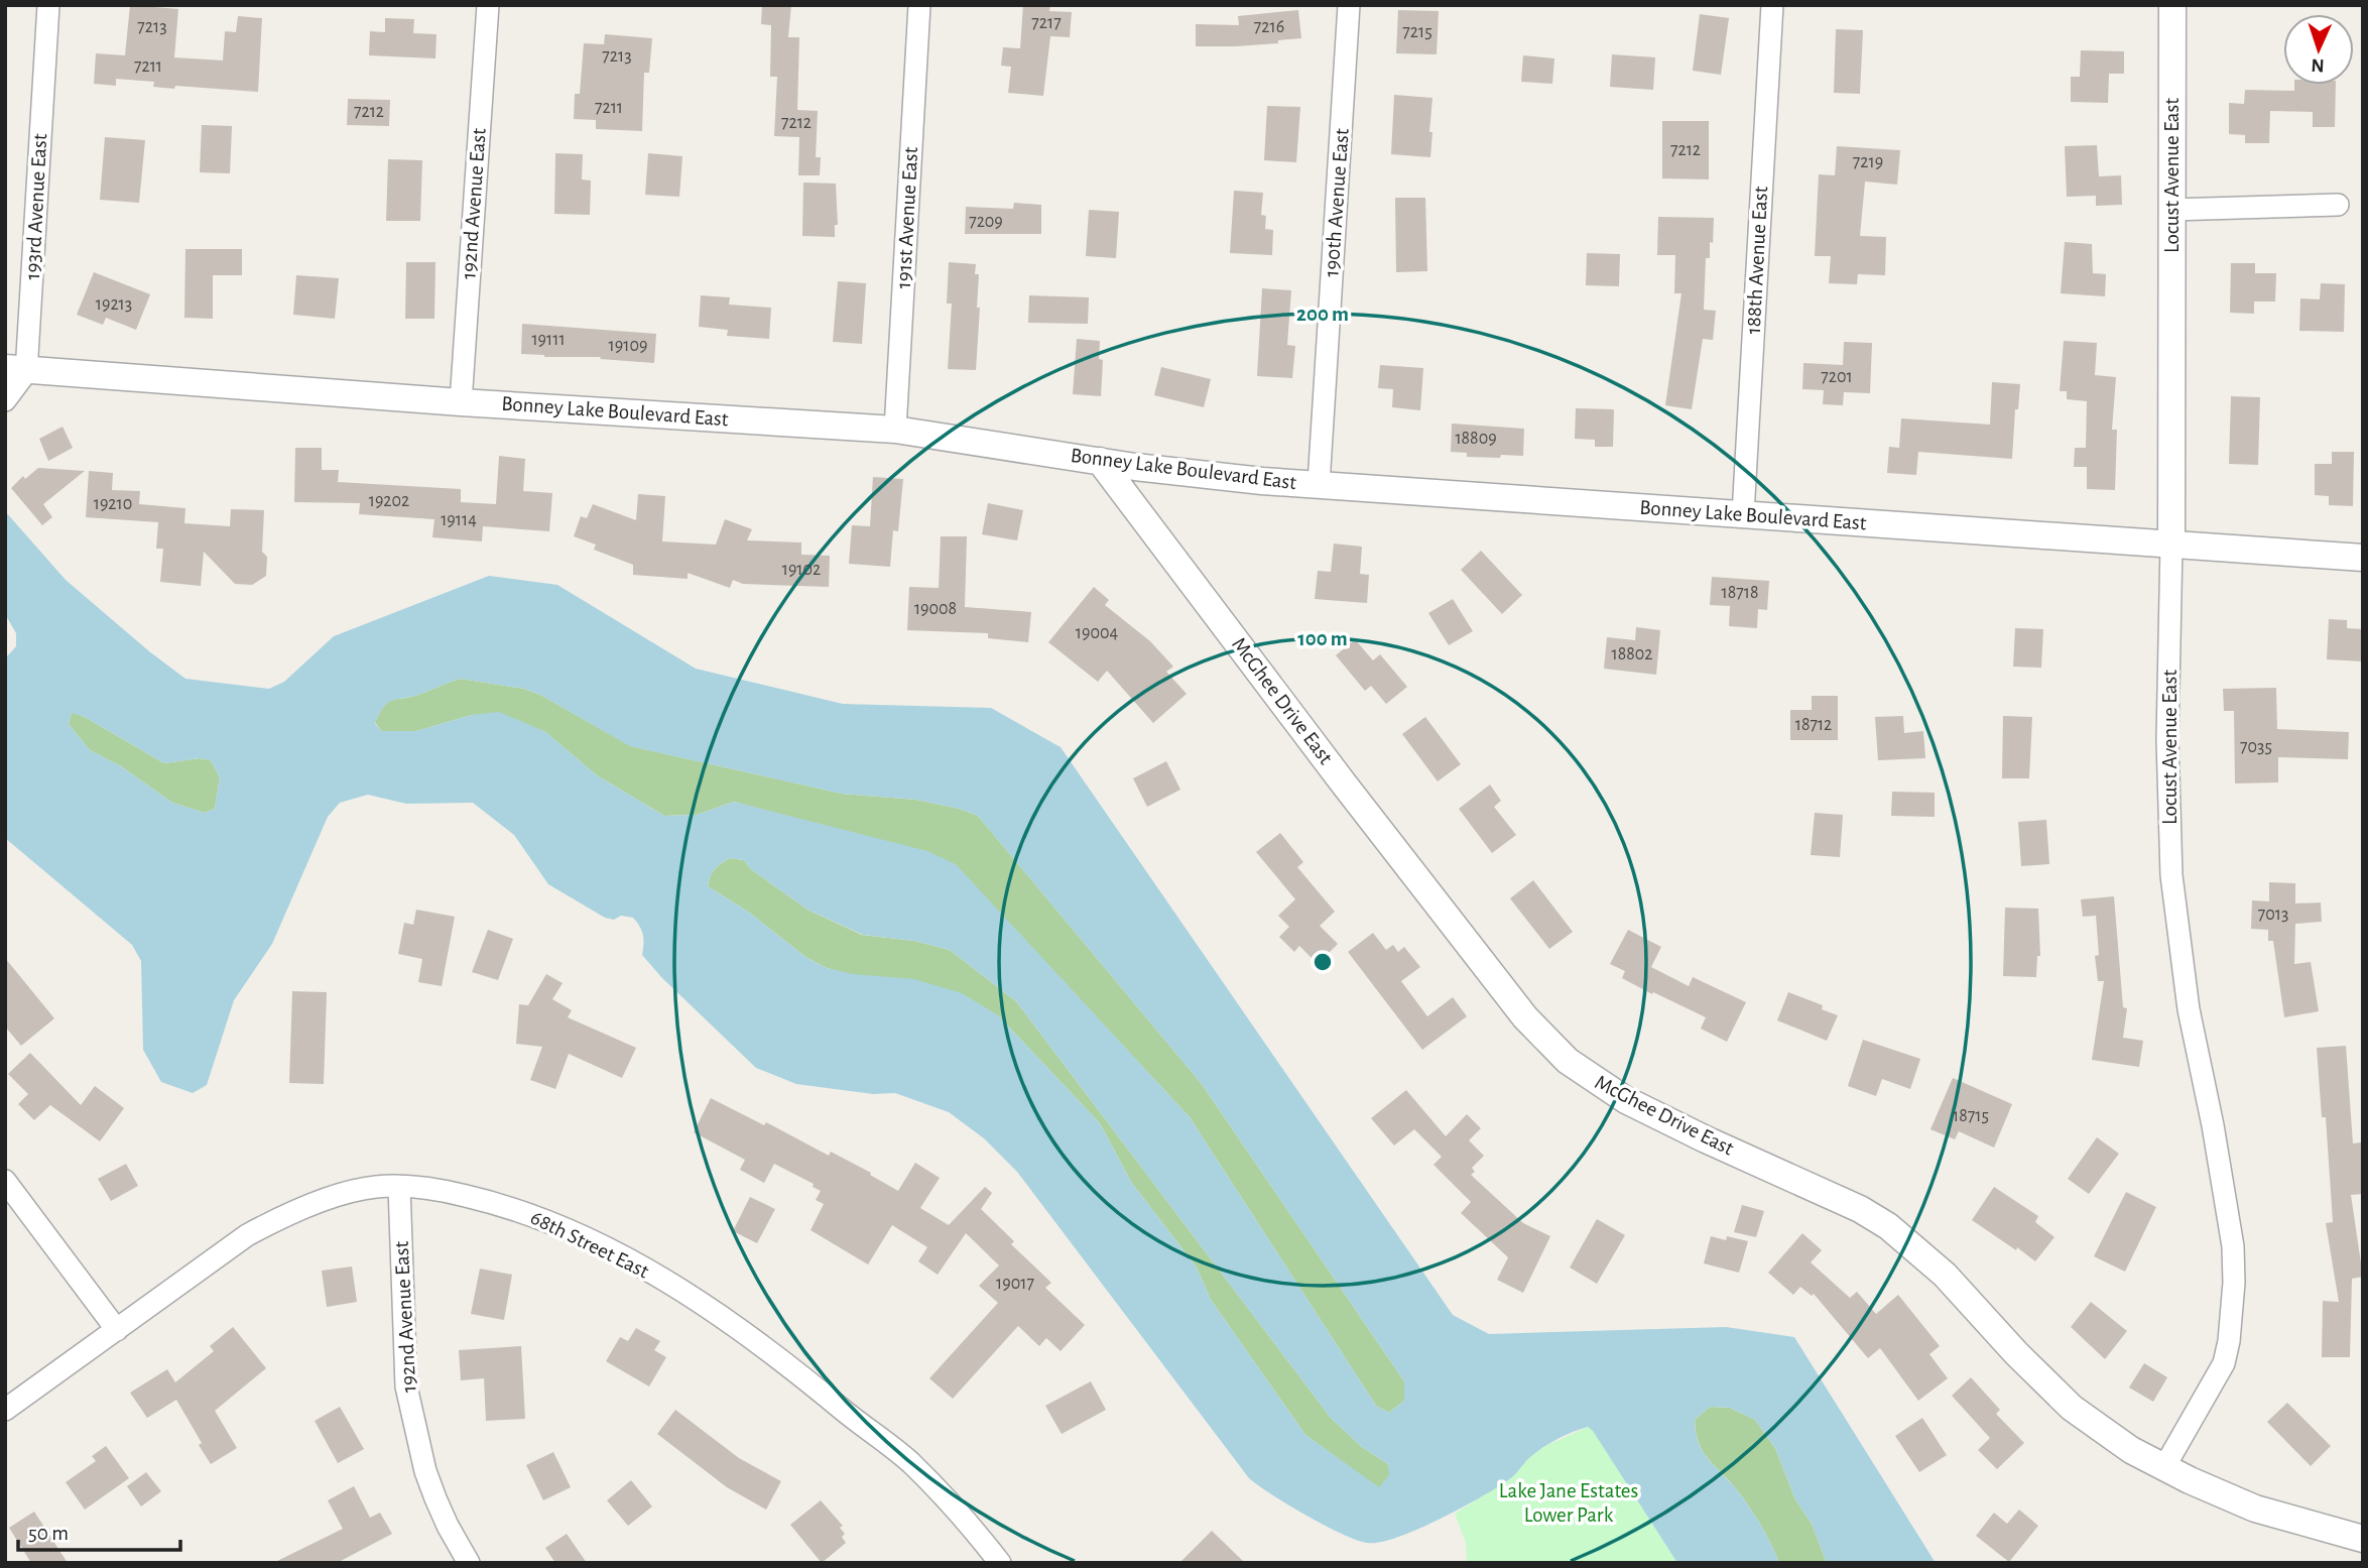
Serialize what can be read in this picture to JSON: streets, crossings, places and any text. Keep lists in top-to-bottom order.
{
  "streets": {
    "street": [
      "Locust Avenue East",
      "190th Avenue East",
      "192nd Avenue East",
      "193rd Avenue East",
      "191st Avenue East",
      "188th Avenue East",
      "Bonney Lake Boulevard East",
      "McGhee Drive East",
      "68th Street East"
    ]
  },
  "crossings": [
    ["Locust Avenue East", "Bonney Lake Boulevard East"],
    ["Locust Avenue East", "McGhee Drive East"],
    ["190th Avenue East", "Bonney Lake Boulevard East"],
    ["192nd Avenue East", "Bonney Lake Boulevard East"],
    ["192nd Avenue East", "68th Street East"],
    ["193rd Avenue East", "Bonney Lake Boulevard East"],
    ["191st Avenue East", "Bonney Lake Boulevard East"],
    ["188th Avenue East", "Bonney Lake Boulevard East"],
    ["Bonney Lake Boulevard East", "McGhee Drive East"]
  ],
  "parks": ["Lake Jane Estates Lower Park"],
  "house_numbers": [
    "7217",
    "7213",
    "7216",
    "7215",
    "7213",
    "7211",
    "7211",
    "7212",
    "7212",
    "7212",
    "7219",
    "7209",
    "19213",
    "19111",
    "19109",
    "7201",
    "18809",
    "19202",
    "19210",
    "19114",
    "19102",
    "18718",
    "19008",
    "19004",
    "18802",
    "18712",
    "7035",
    "7013",
    "18715",
    "19017"
  ],
  "scale_bar": "50 m",
  "north": "bottom",
  "rings": ["200 m", "100 m"]
}
